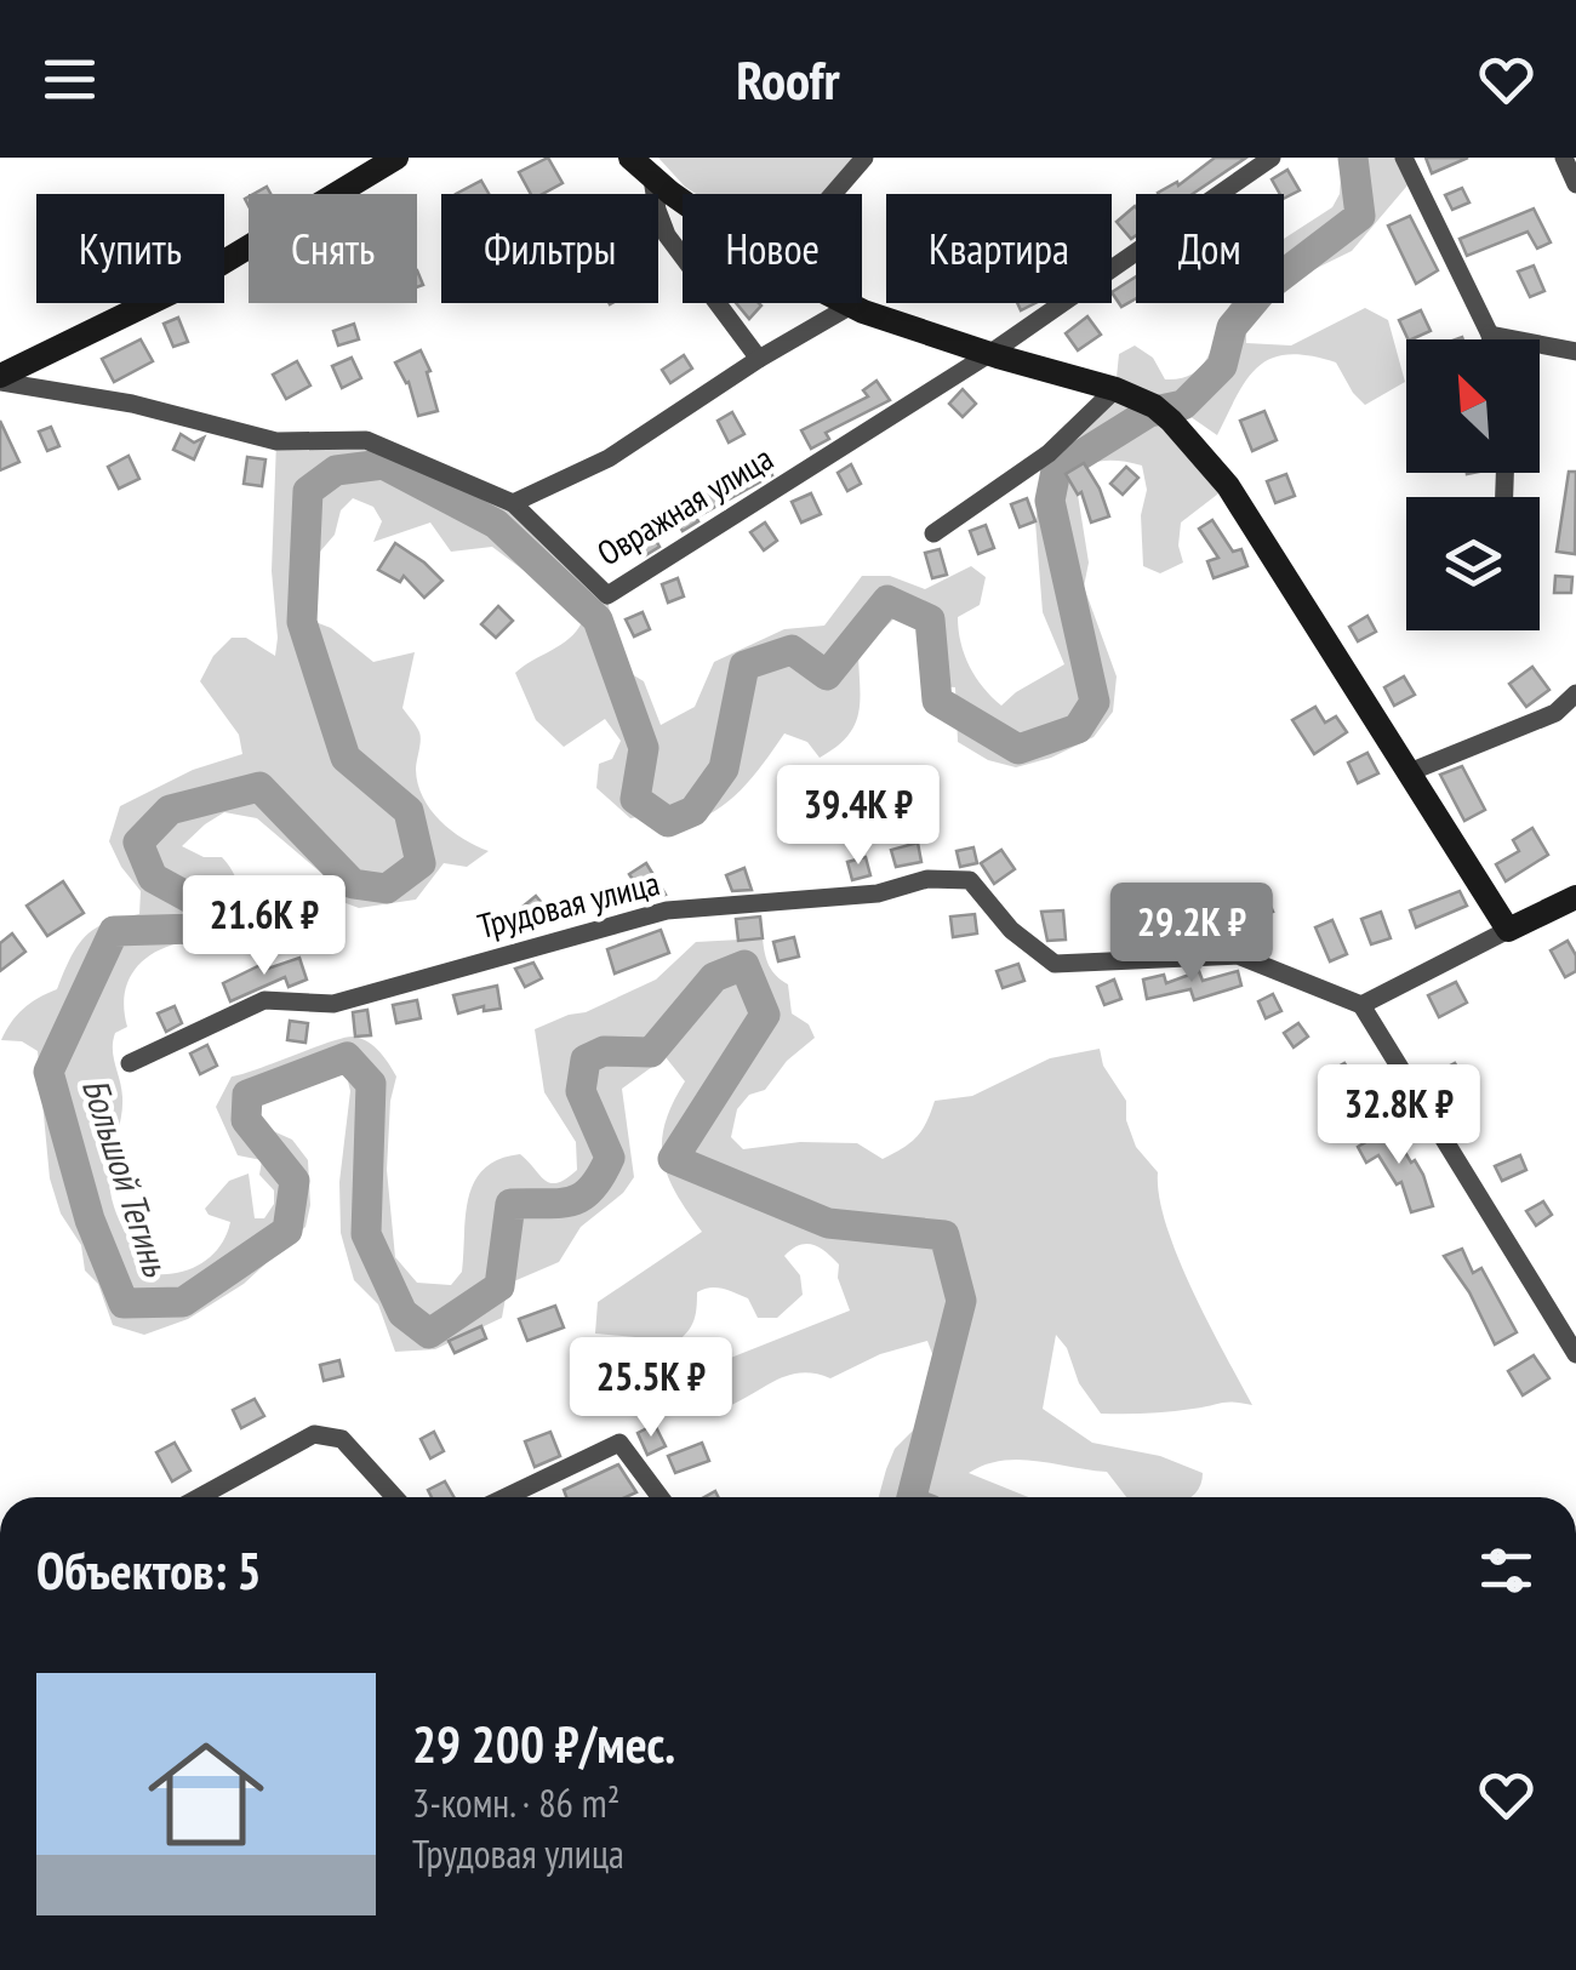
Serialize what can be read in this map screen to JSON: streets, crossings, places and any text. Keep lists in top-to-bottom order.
{
  "streets": {
    "street": ["Овражная улица", "Трудовая улица"]
  },
  "water": ["Большой Тегинь"],
  "north": "top left",
  "page": {
    "header": "Roofr",
    "chip": [
      "Купить",
      "Снять",
      "Фильтры",
      "Новое",
      "Квартира",
      "Дом"
    ],
    "price": [
      "39.4K ₽",
      "21.6K ₽",
      "29.2K ₽",
      "32.8K ₽",
      "25.5K ₽"
    ],
    "heading": "Объектов: 5",
    "list": [
      {
        "name": "29 200 ₽/мес.",
        "note": "3-комн. · 86 m² · Трудовая улица"
      }
    ]
  }
}
